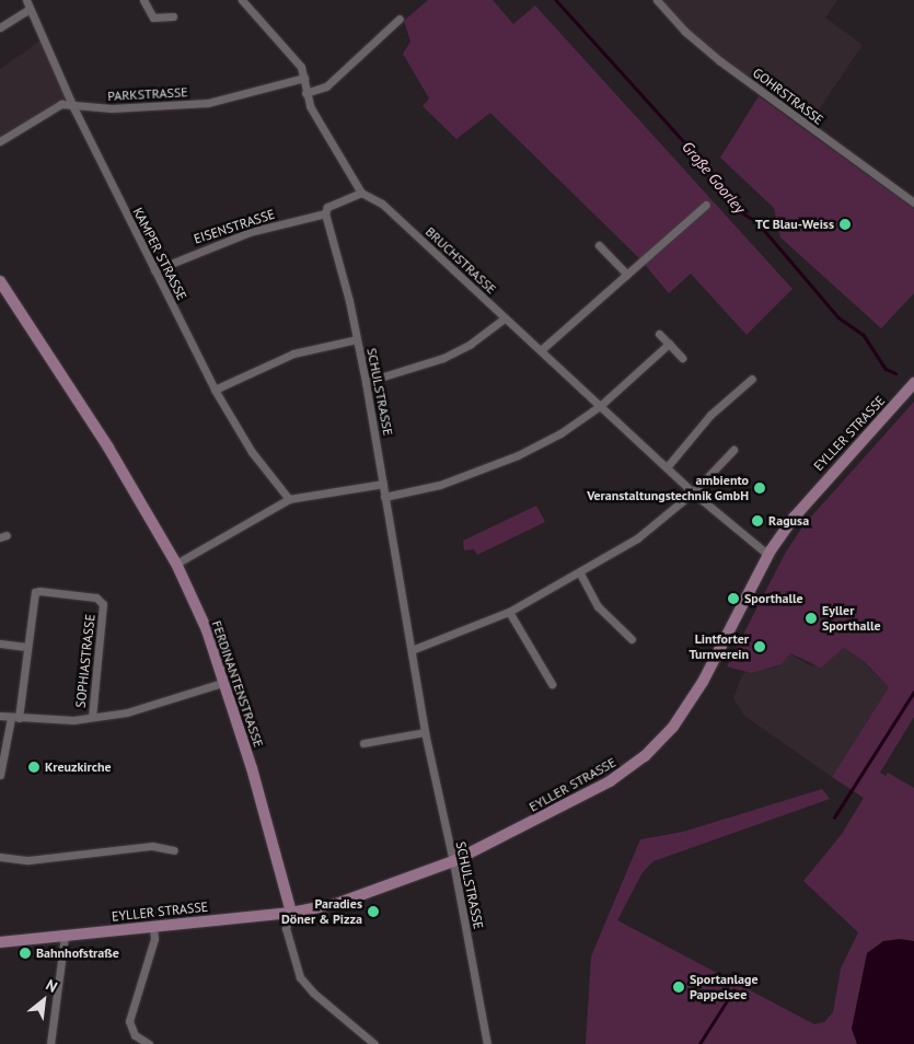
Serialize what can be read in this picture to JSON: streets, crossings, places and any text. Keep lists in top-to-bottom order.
{
  "streets": {
    "main road": ["EYLLER STRASSE", "FERDINANTENSTRASSE"],
    "street": [
      "PARKSTRASSE",
      "GOHRSTRASSE",
      "EISENSTRASSE",
      "KAMPER STRASSE",
      "BRUCHSTRASSE",
      "SCHULSTRASSE",
      "SOPHIASTRASSE"
    ]
  },
  "crossings": [
    ["PARKSTRASSE", "KAMPER STRASSE"],
    ["EISENSTRASSE", "KAMPER STRASSE"],
    ["EISENSTRASSE", "SCHULSTRASSE"],
    ["BRUCHSTRASSE", "EYLLER STRASSE"],
    ["SCHULSTRASSE", "EYLLER STRASSE"],
    ["EYLLER STRASSE", "FERDINANTENSTRASSE"]
  ],
  "water": ["Große Goorley"],
  "places": [
    "TC Blau-Weiss",
    "ambiento Veranstaltungstechnik GmbH",
    "Ragusa",
    "Sporthalle",
    "Eyller Sporthalle",
    "Lintforter Turnverein",
    "Kreuzkirche",
    "Paradies Döner & Pizza",
    "Bahnhofstraße",
    "Sportanlage Pappelsee"
  ],
  "north": "top right"
}
